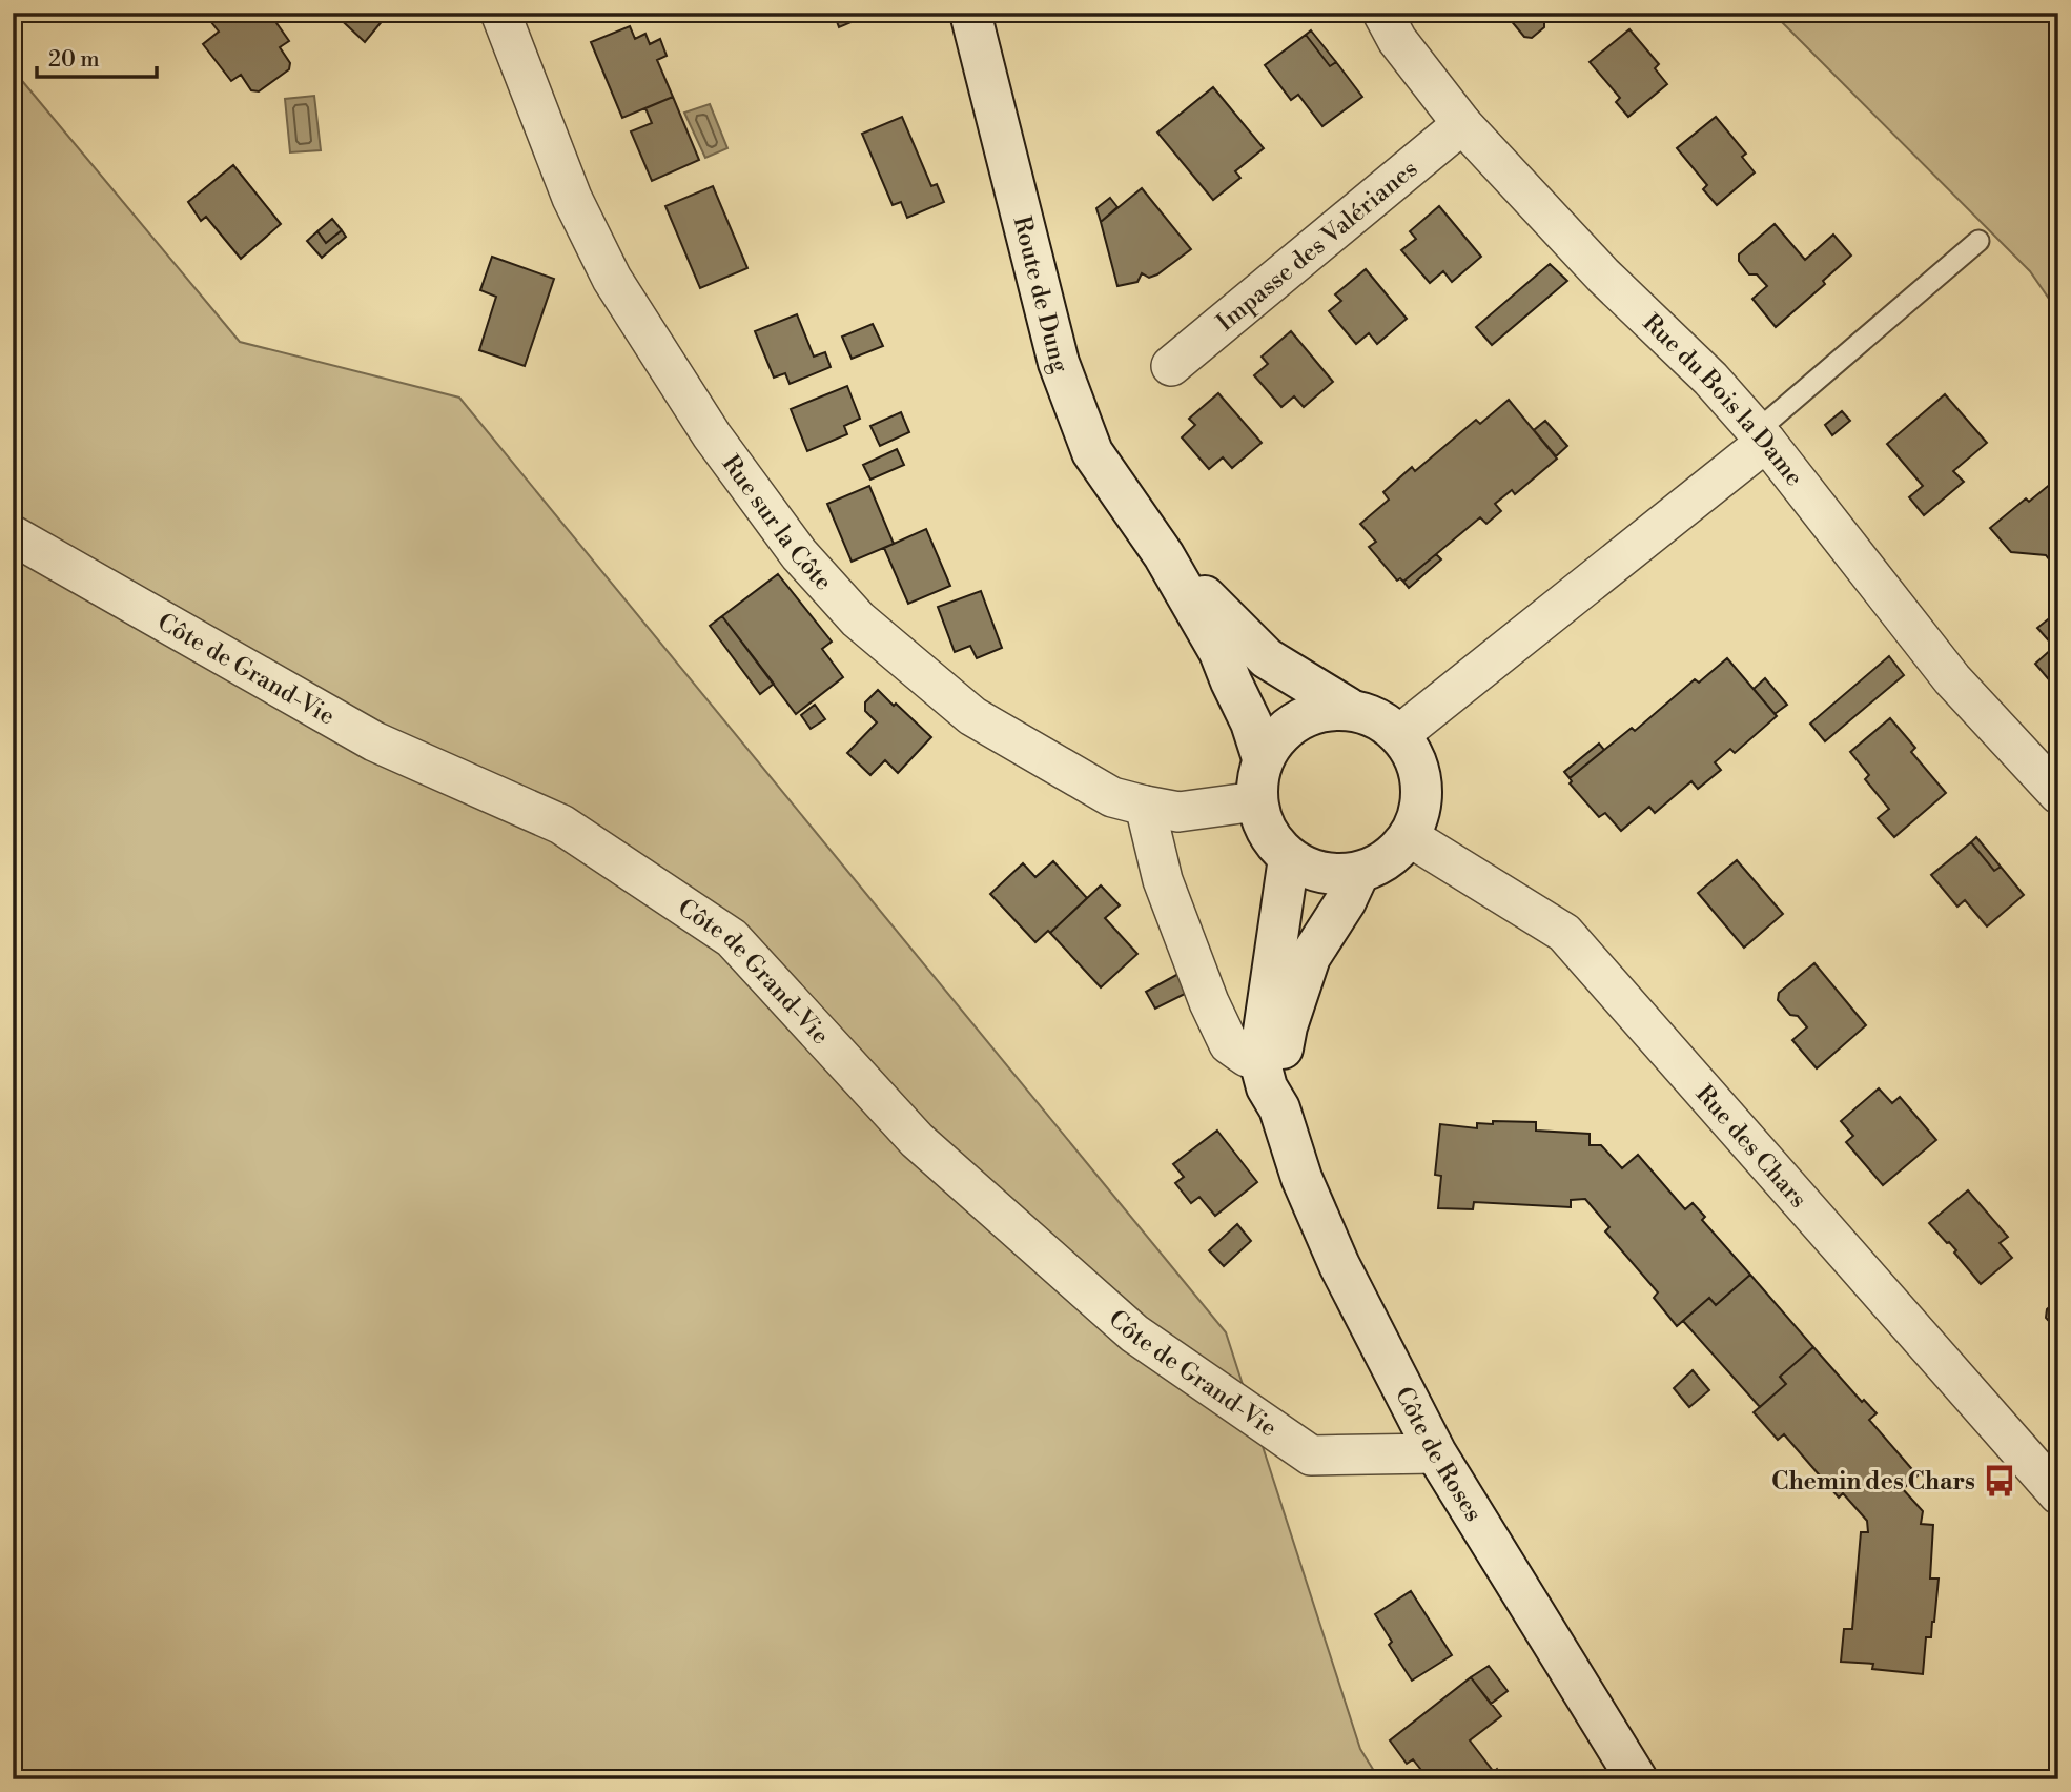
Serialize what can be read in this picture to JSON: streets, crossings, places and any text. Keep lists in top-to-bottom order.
{
  "streets": {
    "street": [
      "Impasse des Valérianes",
      "Route de Dung",
      "Rue du Bois la Dame",
      "Rue sur la Côte",
      "Côte de Grand-Vie",
      "Rue des Chars",
      "Côte de Roses"
    ]
  },
  "crossings": [
    ["Impasse des Valérianes", "Rue du Bois la Dame"],
    ["Route de Dung", "Rue sur la Côte"],
    ["Route de Dung", "Rue des Chars"],
    ["Route de Dung", "Côte de Roses"],
    ["Rue sur la Côte", "Rue des Chars"],
    ["Rue sur la Côte", "Côte de Roses"],
    ["Côte de Grand-Vie", "Côte de Roses"],
    ["Rue des Chars", "Côte de Roses"]
  ],
  "places": {
    "bus stop": ["Chemin des Chars"]
  },
  "scale_bar": "20 m"
}
